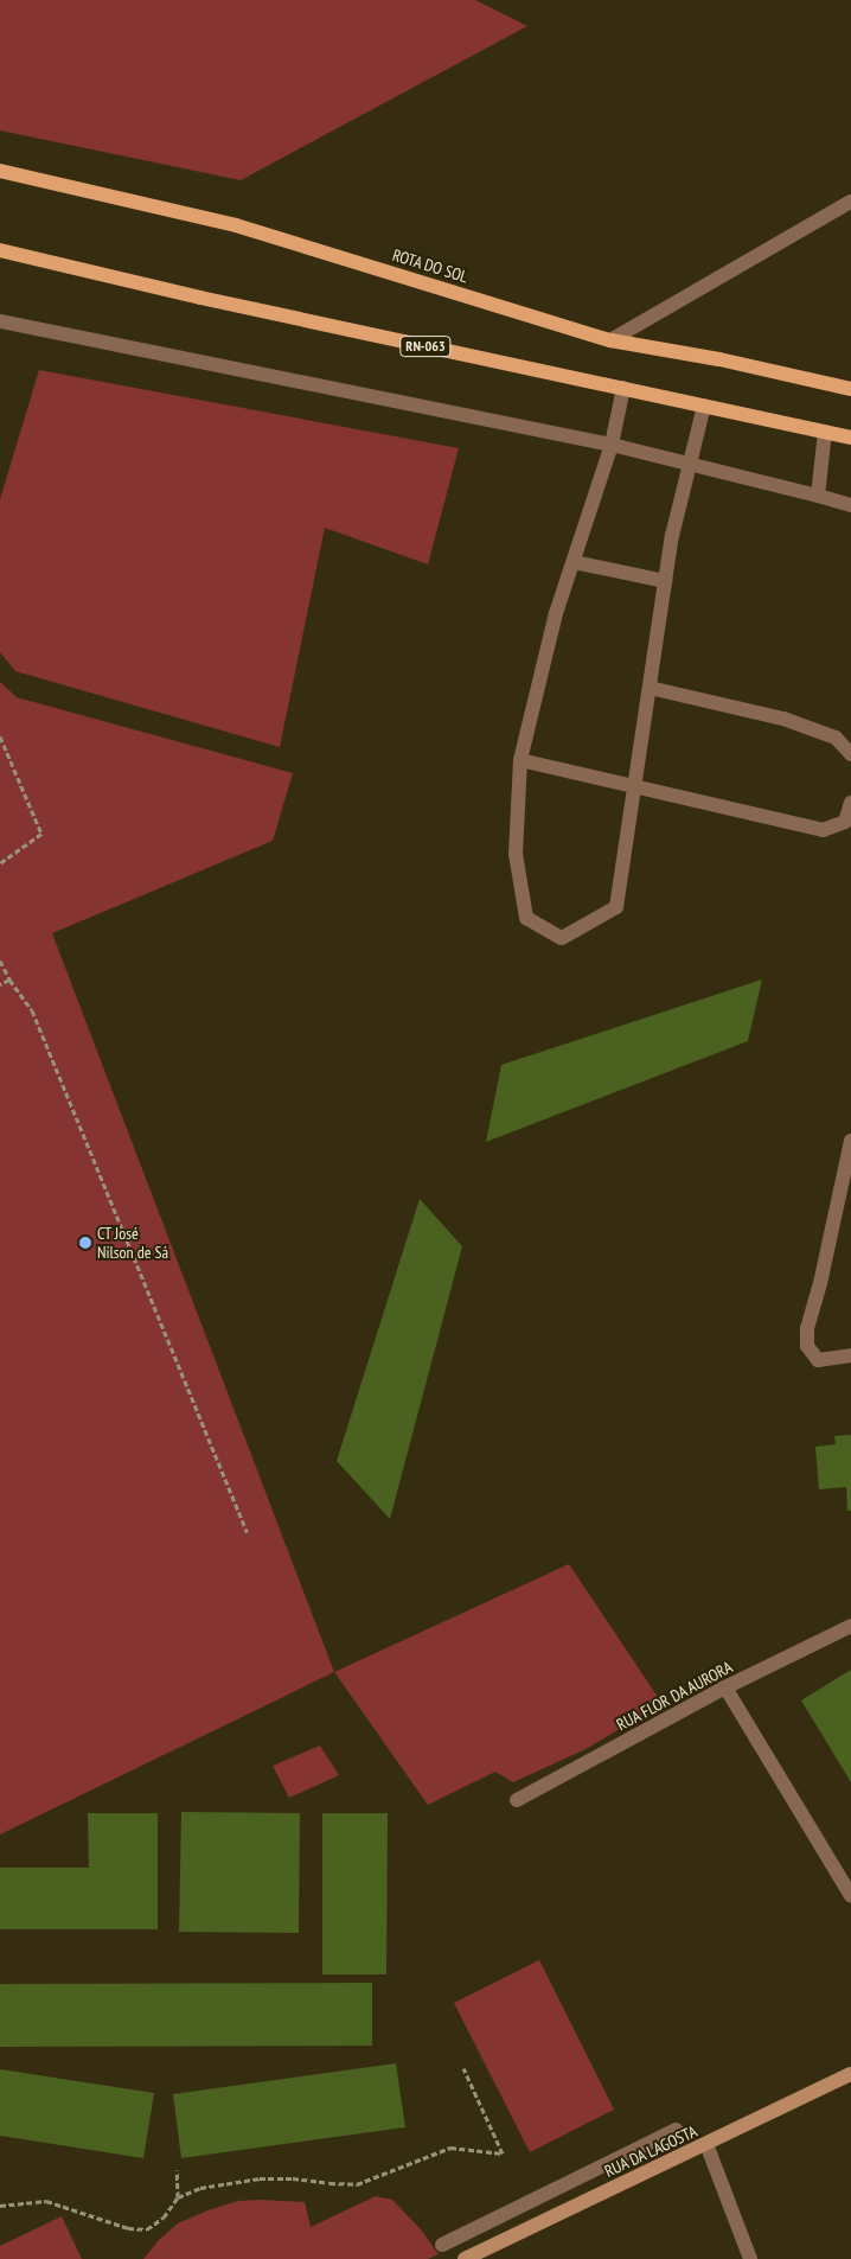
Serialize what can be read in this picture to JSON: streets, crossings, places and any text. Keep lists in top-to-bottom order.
{
  "streets": {
    "main road": ["ROTA DO SOL", "RN-063"],
    "street": ["RUA FLOR DA AURORA", "RUA DA LAGOSTA"]
  },
  "places": ["CT José Nilson de Sá"]
}
